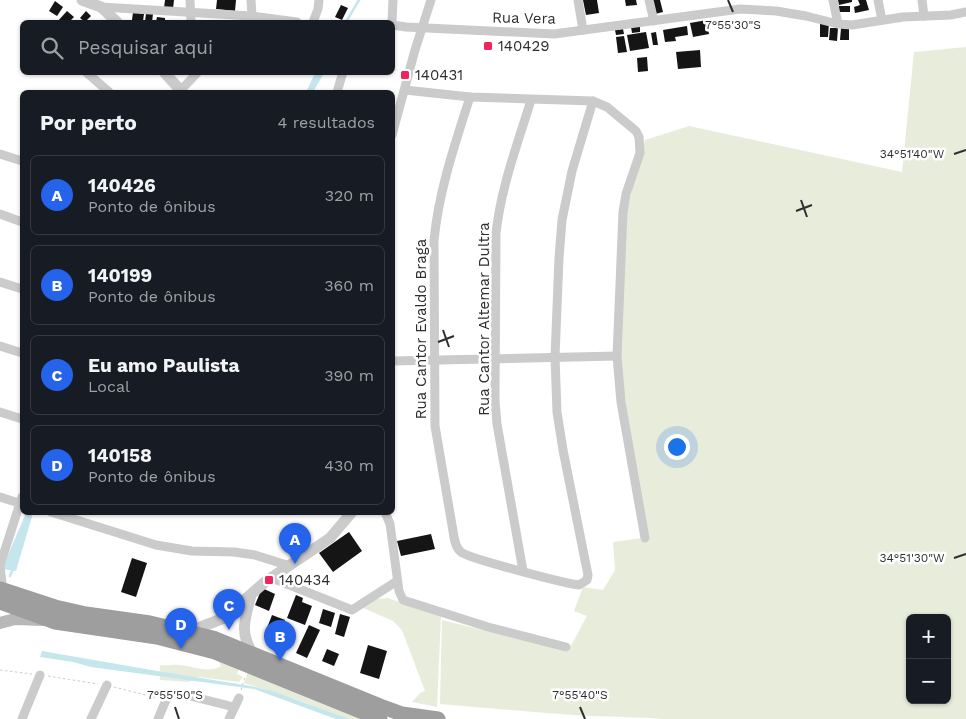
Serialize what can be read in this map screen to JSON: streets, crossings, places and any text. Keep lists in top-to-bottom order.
{
  "streets": {
    "street": ["Rua Vera", "Rua Cantor Altemar Dultra", "Rua Cantor Evaldo Braga"]
  },
  "crossings": [
    ["Rua Cantor Altemar Dultra", "Rua Cantor Evaldo Braga"]
  ],
  "places": {
    "transit": ["140429", "140431", "140434"]
  },
  "page": {
    "search": "Pesquisar aqui",
    "heading": ["Por perto", "4 resultados"],
    "list": [
      {
        "mark": "A",
        "name": "140426",
        "note": "Ponto de ônibus",
        "value": "320 m"
      },
      {
        "mark": "B",
        "name": "140199",
        "note": "Ponto de ônibus",
        "value": "360 m"
      },
      {
        "mark": "C",
        "name": "Eu amo Paulista",
        "note": "Local",
        "value": "390 m"
      },
      {
        "mark": "D",
        "name": "140158",
        "note": "Ponto de ônibus",
        "value": "430 m"
      }
    ],
    "pins": [
      "A",
      "C",
      "D",
      "B"
    ],
    "map_buttons": ["+", "−"]
  },
  "coordinates": [
    "7°55'30\"S",
    "34°51'40\"W",
    "34°51'30\"W",
    "7°55'50\"S",
    "7°55'40\"S"
  ]
}
